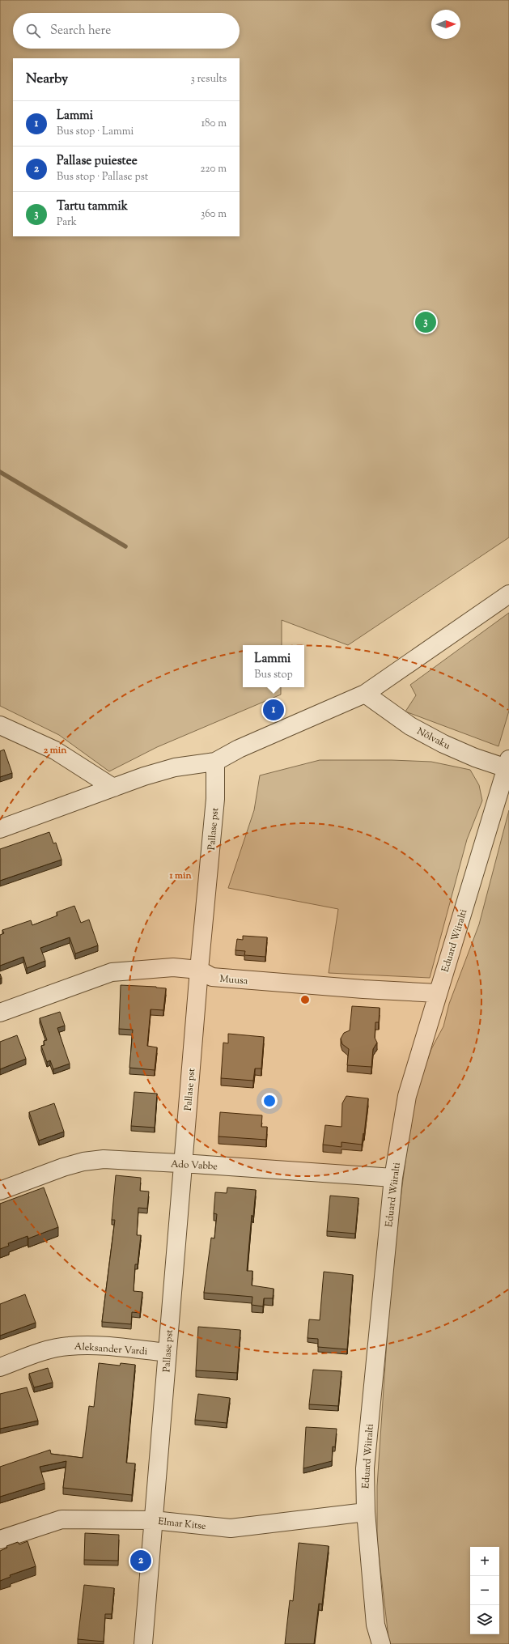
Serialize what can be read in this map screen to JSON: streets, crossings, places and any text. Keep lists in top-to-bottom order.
{
  "streets": {
    "street": [
      "Nõlvaku",
      "Pallase pst",
      "Eduard Wiiralti",
      "Muusa",
      "Ado Vabbe",
      "Aleksander Vardi",
      "Elmar Kitse"
    ]
  },
  "crossings": [
    ["Nõlvaku", "Eduard Wiiralti"],
    ["Pallase pst", "Muusa"],
    ["Pallase pst", "Ado Vabbe"],
    ["Pallase pst", "Aleksander Vardi"],
    ["Pallase pst", "Elmar Kitse"],
    ["Eduard Wiiralti", "Muusa"],
    ["Eduard Wiiralti", "Ado Vabbe"],
    ["Eduard Wiiralti", "Elmar Kitse"]
  ],
  "north": "right",
  "page": {
    "search": "Search here",
    "heading": ["Nearby", "3 results"],
    "list": [
      {
        "mark": "1",
        "name": "Lammi",
        "note": "Bus stop · Lammi",
        "value": "180 m"
      },
      {
        "mark": "2",
        "name": "Pallase puiestee",
        "note": "Bus stop · Pallase pst",
        "value": "220 m"
      },
      {
        "mark": "3",
        "name": "Tartu tammik",
        "note": "Park",
        "value": "360 m"
      }
    ],
    "pins": ["3", "1", "2"],
    "popup": ["Lammi", "Bus stop"],
    "map_buttons": ["+", "−"]
  },
  "rings": ["2 min", "1 min"]
}
